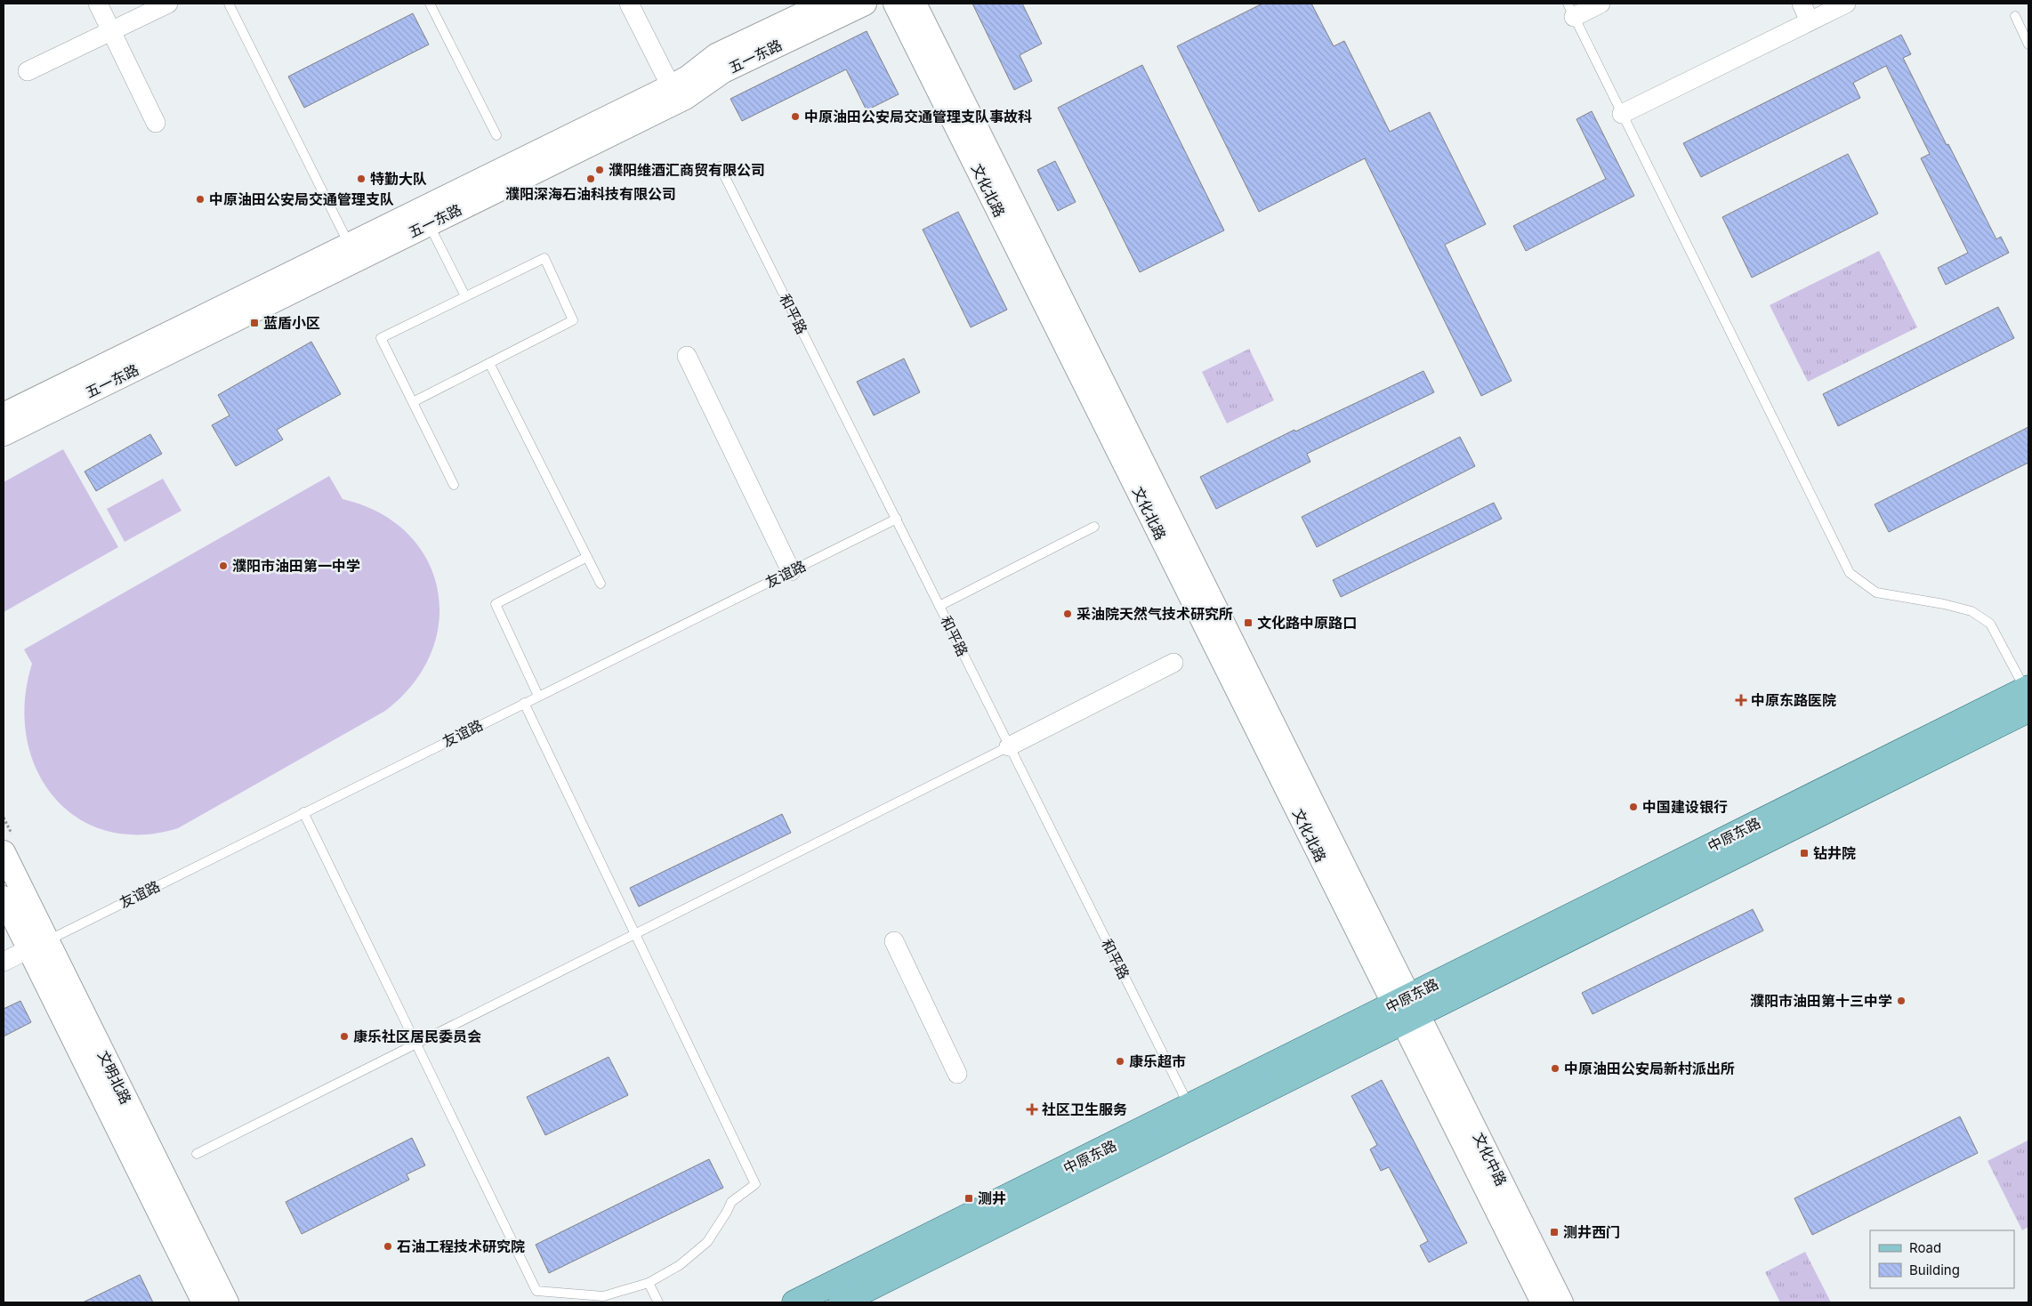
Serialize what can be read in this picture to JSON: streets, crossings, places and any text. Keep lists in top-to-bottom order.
{
  "streets": {
    "main road": ["中原东路"],
    "street": [
      "五一东路",
      "文化北路",
      "文明北路",
      "文化中路"
    ],
    "lane": ["和平路", "友谊路"]
  },
  "crossings": [
    ["文化北路", "中原东路"],
    ["文化北路", "文化中路"],
    ["和平路", "友谊路"],
    ["和平路", "中原东路"],
    ["友谊路", "文明北路"],
    ["中原东路", "文化中路"]
  ],
  "places": {
    "other": [
      "中原油田公安局交通管理支队事故科",
      "濮阳维酒汇商贸有限公司",
      "特勤大队",
      "濮阳深海石油科技有限公司",
      "中原油田公安局交通管理支队",
      "濮阳市油田第一中学",
      "采油院天然气技术研究所",
      "中国建设银行",
      "濮阳市油田第十三中学",
      "康乐社区居民委员会",
      "康乐超市",
      "中原油田公安局新村派出所",
      "石油工程技术研究院"
    ],
    "transit": [
      "蓝盾小区",
      "文化路中原路口",
      "钻井院",
      "测井",
      "测井西门"
    ],
    "health": ["中原东路医院", "社区卫生服务"]
  },
  "legend": ["Road", "Building"]
}
